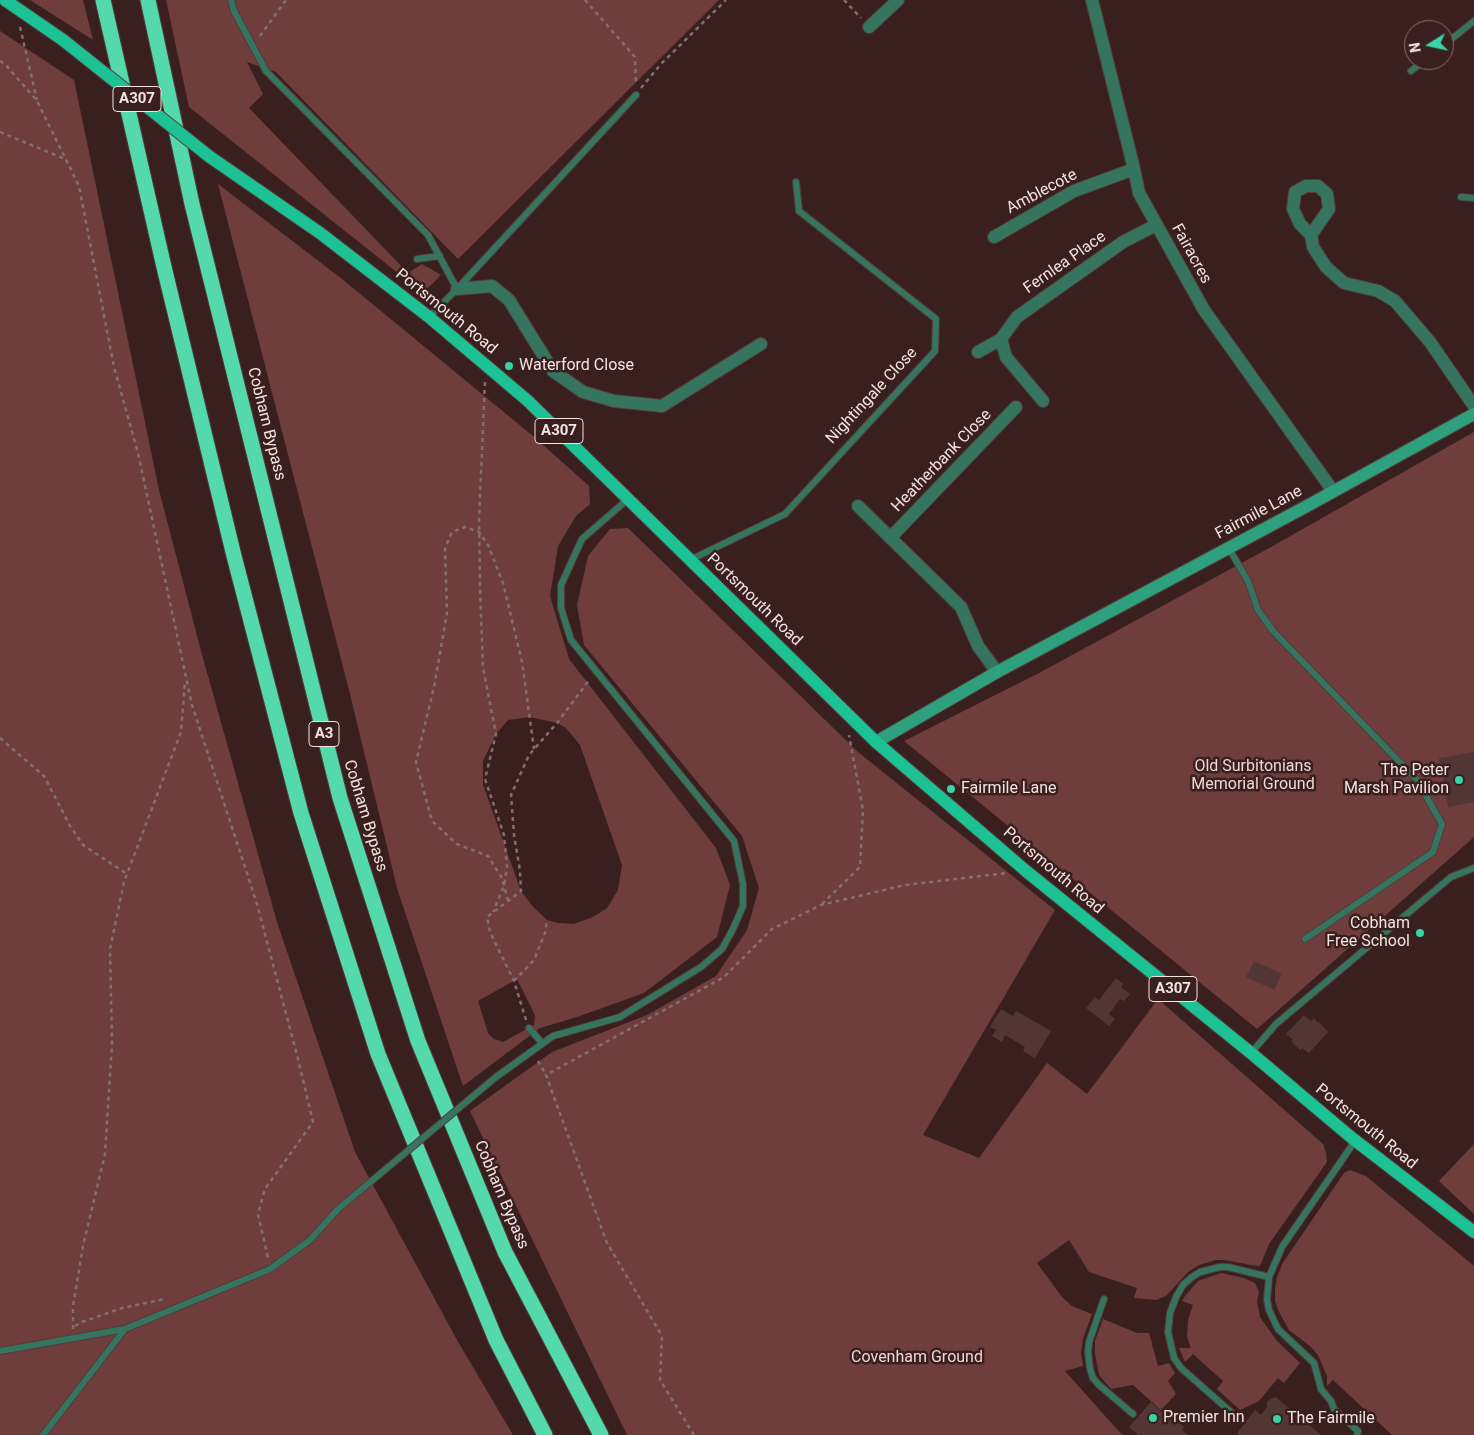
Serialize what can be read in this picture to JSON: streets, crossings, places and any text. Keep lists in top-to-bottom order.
{
  "streets": {
    "highway": ["Cobham Bypass", "A3"],
    "main road": ["A307", "Portsmouth Road"],
    "street": [
      "Amblecote",
      "Fairacres",
      "Fernlea Place",
      "Heatherbank Close",
      "Fairmile Lane"
    ],
    "lane": ["Nightingale Close"]
  },
  "crossings": [
    ["Amblecote", "Fairacres"],
    ["Fairacres", "Fernlea Place"],
    ["Fairacres", "Fairmile Lane"],
    ["Portsmouth Road", "Nightingale Close"],
    ["Portsmouth Road", "Fairmile Lane"]
  ],
  "parks": ["Old Surbitonians Memorial Ground", "Covenham Ground"],
  "places": [
    "Waterford Close",
    "The Peter Marsh Pavilion",
    "Fairmile Lane",
    "Cobham Free School",
    "Premier Inn",
    "The Fairmile"
  ],
  "north": "left"
}
